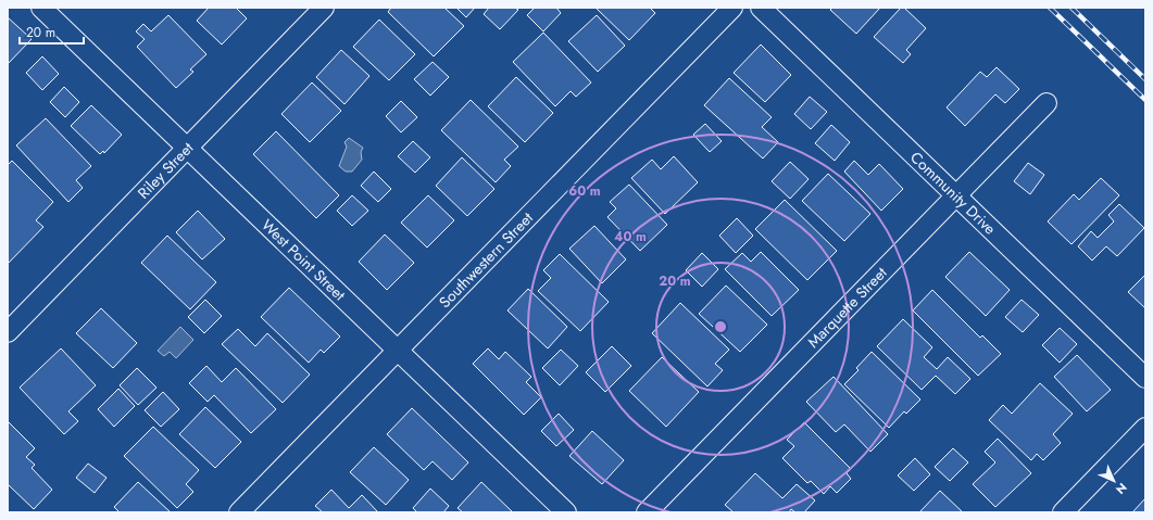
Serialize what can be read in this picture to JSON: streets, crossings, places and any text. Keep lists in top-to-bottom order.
{
  "streets": {
    "street": [
      "Riley Street",
      "Community Drive",
      "West Point Street",
      "Southwestern Street",
      "Marquette Street"
    ]
  },
  "crossings": [
    ["Riley Street", "West Point Street"],
    ["Community Drive", "Marquette Street"],
    ["West Point Street", "Southwestern Street"]
  ],
  "scale_bar": "20 m",
  "north": "bottom right",
  "rings": ["60 m", "40 m", "20 m"]
}
